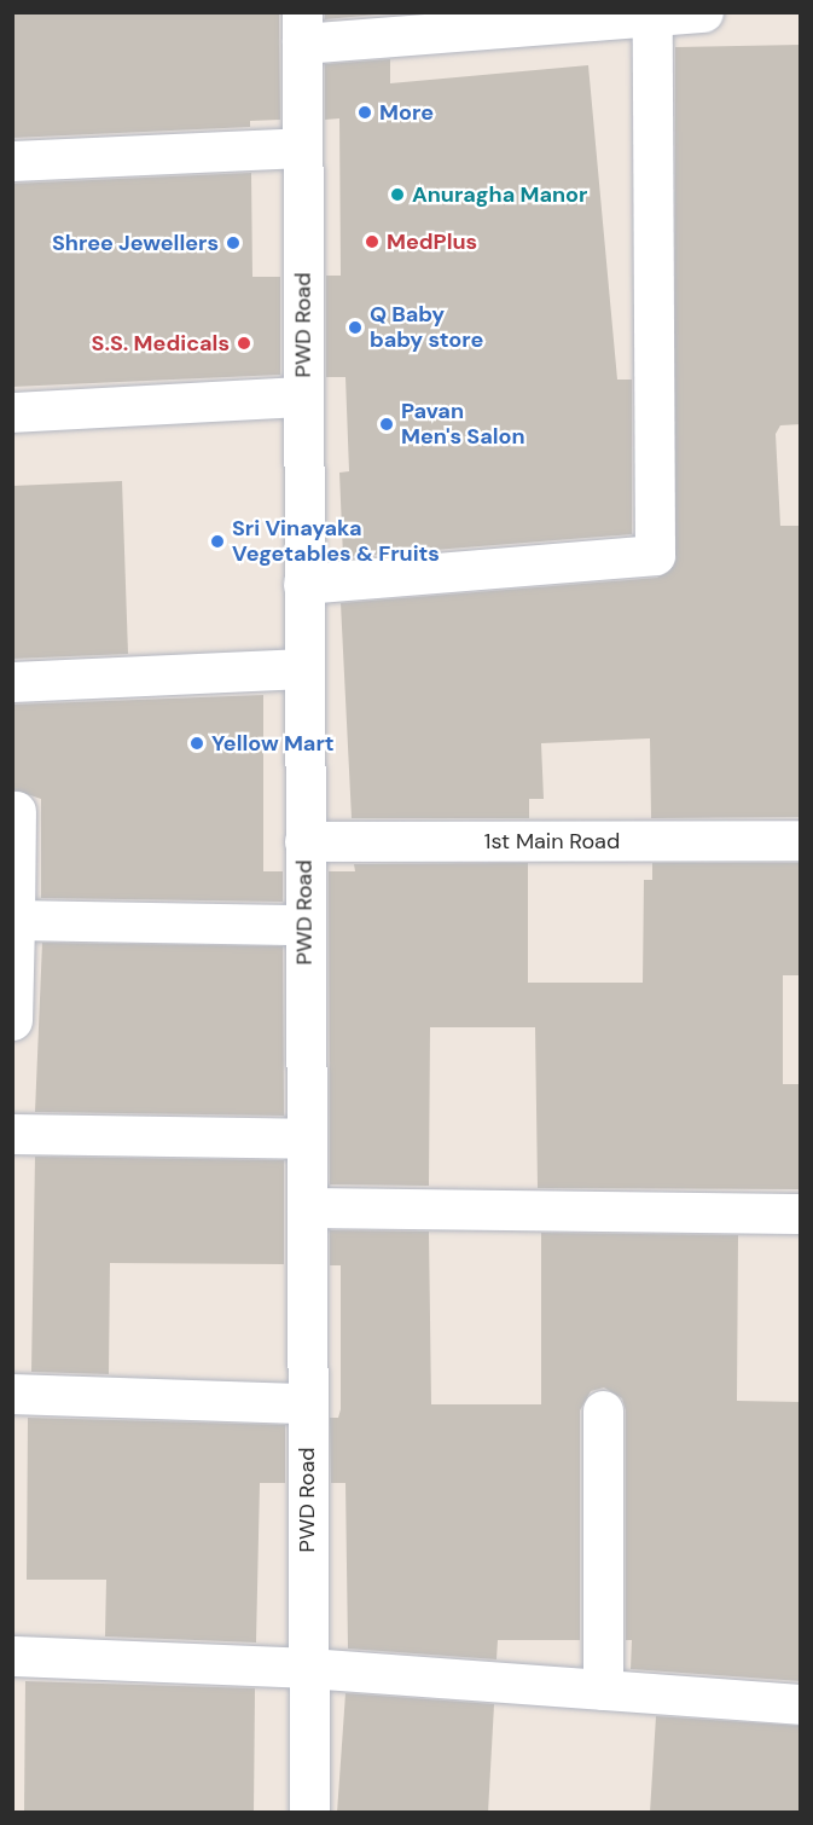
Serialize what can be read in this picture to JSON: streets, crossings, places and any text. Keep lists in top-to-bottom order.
{
  "streets": {
    "street": ["PWD Road", "1st Main Road"]
  },
  "crossings": [
    ["PWD Road", "1st Main Road"]
  ],
  "places": [
    "More",
    "Anuragha Manor",
    "MedPlus",
    "Shree Jewellers",
    "Q Baby baby store",
    "S.S. Medicals",
    "Pavan Men's Salon",
    "Sri Vinayaka Vegetables & Fruits",
    "Yellow Mart"
  ]
}
